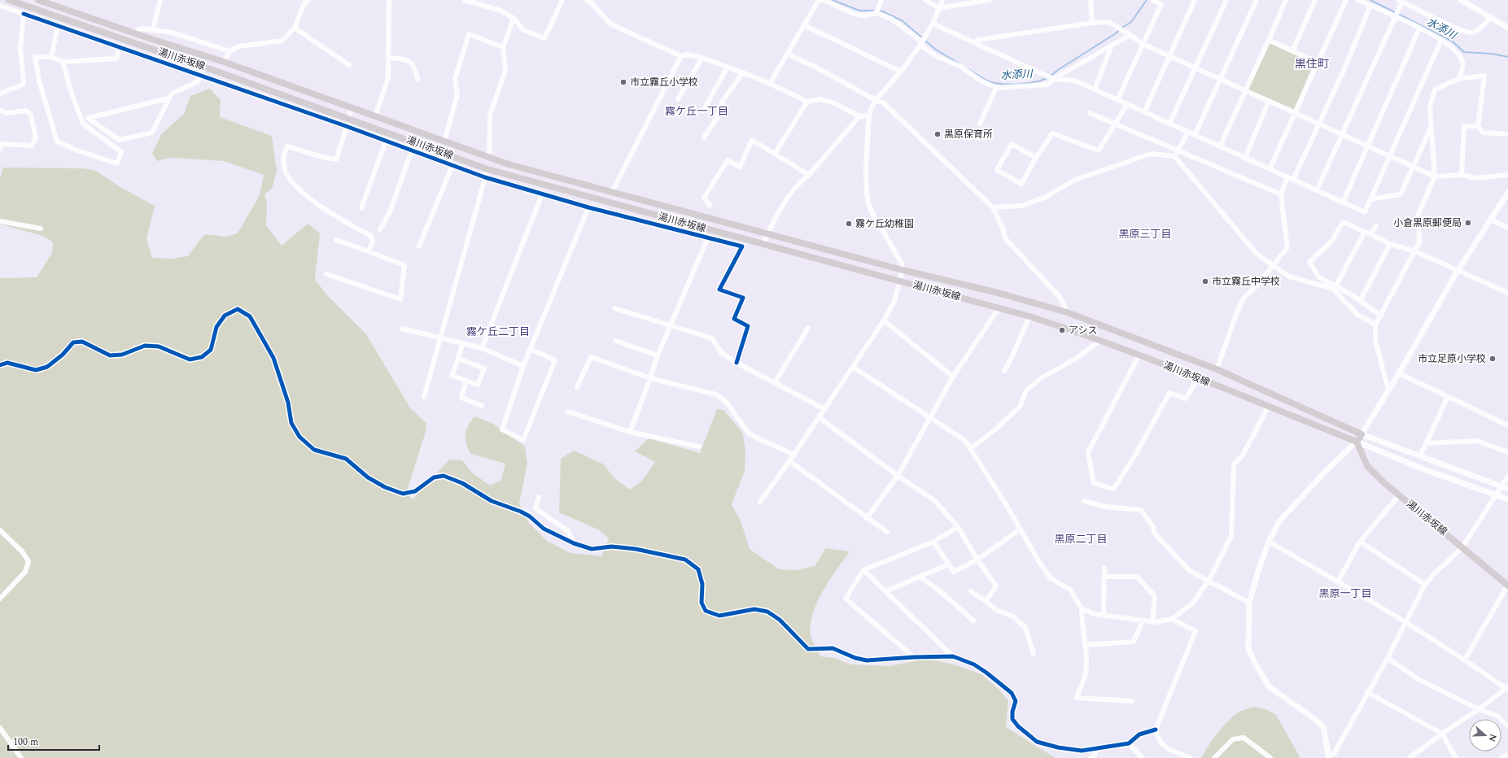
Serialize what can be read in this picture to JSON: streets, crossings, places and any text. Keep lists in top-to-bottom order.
{
  "streets": {
    "main road": ["湯川赤坂線"]
  },
  "districts": [
    "黒住町",
    "霧ケ丘一丁目",
    "黒原三丁目",
    "霧ケ丘二丁目",
    "黒原二丁目",
    "黒原一丁目"
  ],
  "water": ["水添川"],
  "places": [
    "市立霧丘小学校",
    "黒原保育所",
    "小倉黒原郵便局",
    "霧ケ丘幼稚園",
    "市立霧丘中学校",
    "アシス",
    "市立足原小学校"
  ],
  "scale_bar": "100 m",
  "north": "right"
}
